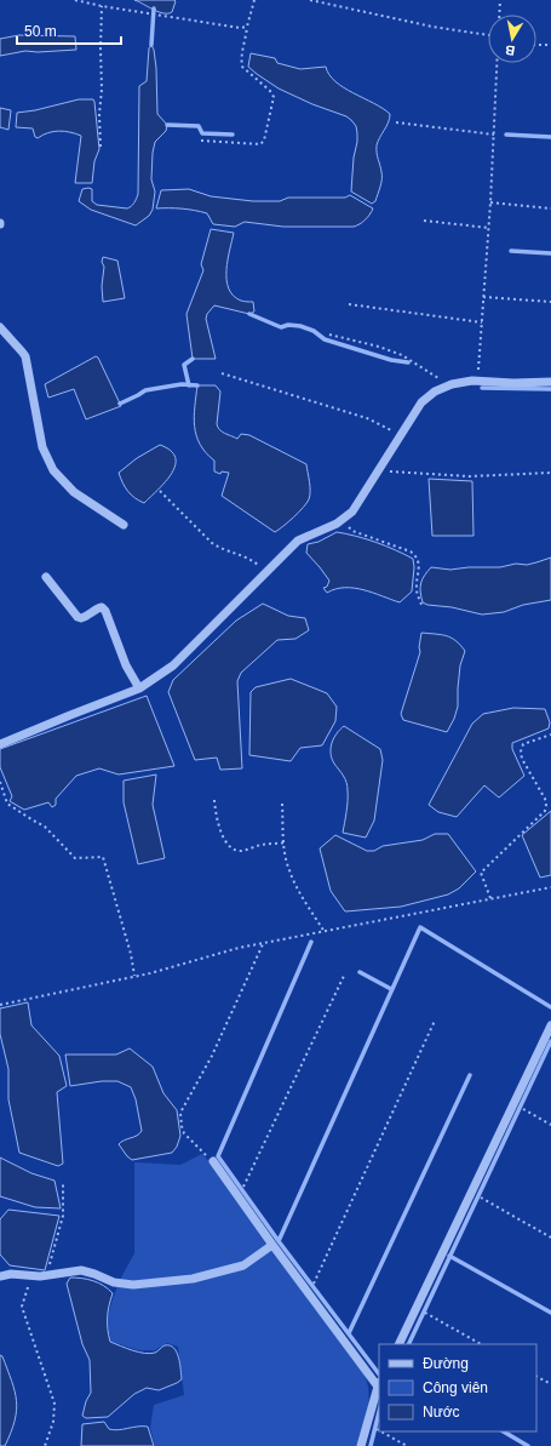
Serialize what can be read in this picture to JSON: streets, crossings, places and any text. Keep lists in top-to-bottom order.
{
  "legend": ["Đường", "Công viên", "Nước"],
  "scale_bar": "50 m",
  "north": "bottom"
}
